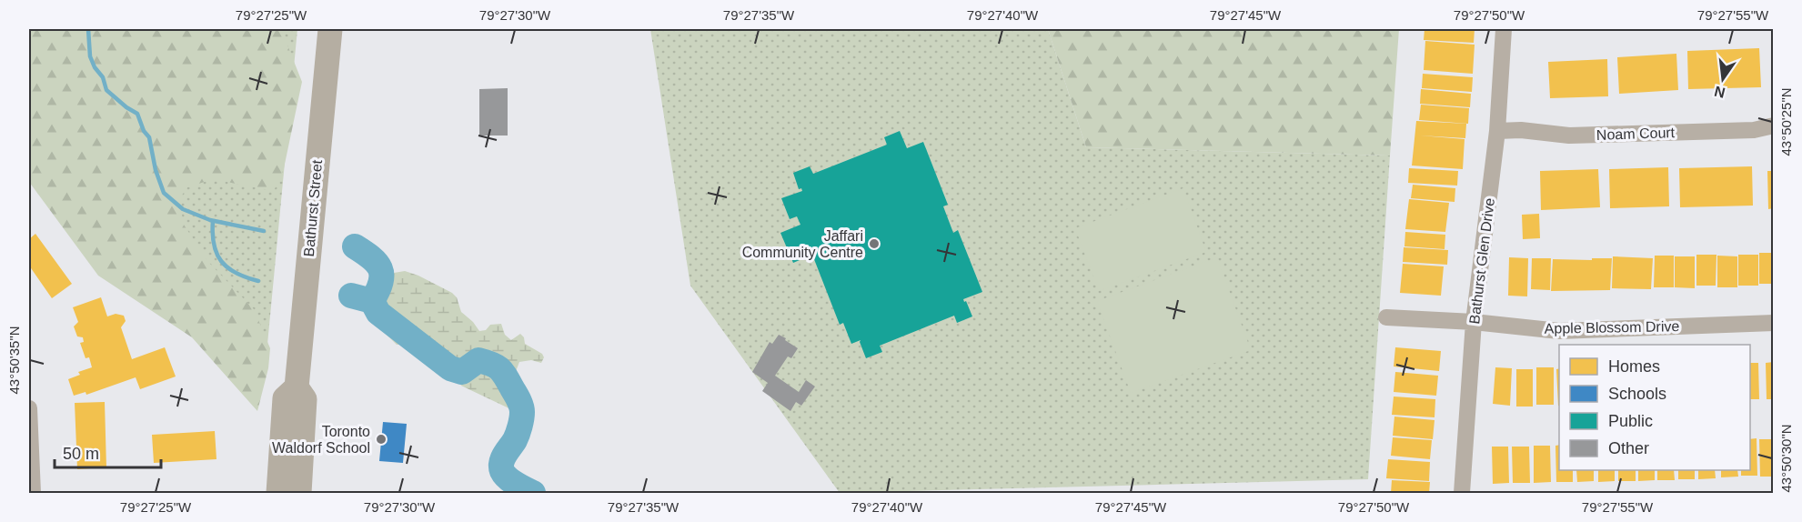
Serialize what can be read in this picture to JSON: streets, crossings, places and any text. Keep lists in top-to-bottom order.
{
  "streets": {
    "main road": ["Bathurst Street"],
    "street": ["Noam Court", "Bathurst Glen Drive", "Apple Blossom Drive"]
  },
  "crossings": [
    ["Noam Court", "Bathurst Glen Drive"],
    ["Bathurst Glen Drive", "Apple Blossom Drive"]
  ],
  "places": ["Jaffari Community Centre", "Toronto Waldorf School"],
  "legend": [
    "Homes",
    "Schools",
    "Public",
    "Other"
  ],
  "scale_bar": "50 m",
  "north": "bottom",
  "coordinates": [
    "79°27'25\"W",
    "79°27'30\"W",
    "79°27'35\"W",
    "79°27'40\"W",
    "79°27'45\"W",
    "79°27'50\"W",
    "79°27'55\"W",
    "43°50'25\"N",
    "43°50'35\"N",
    "43°50'30\"N"
  ]
}
